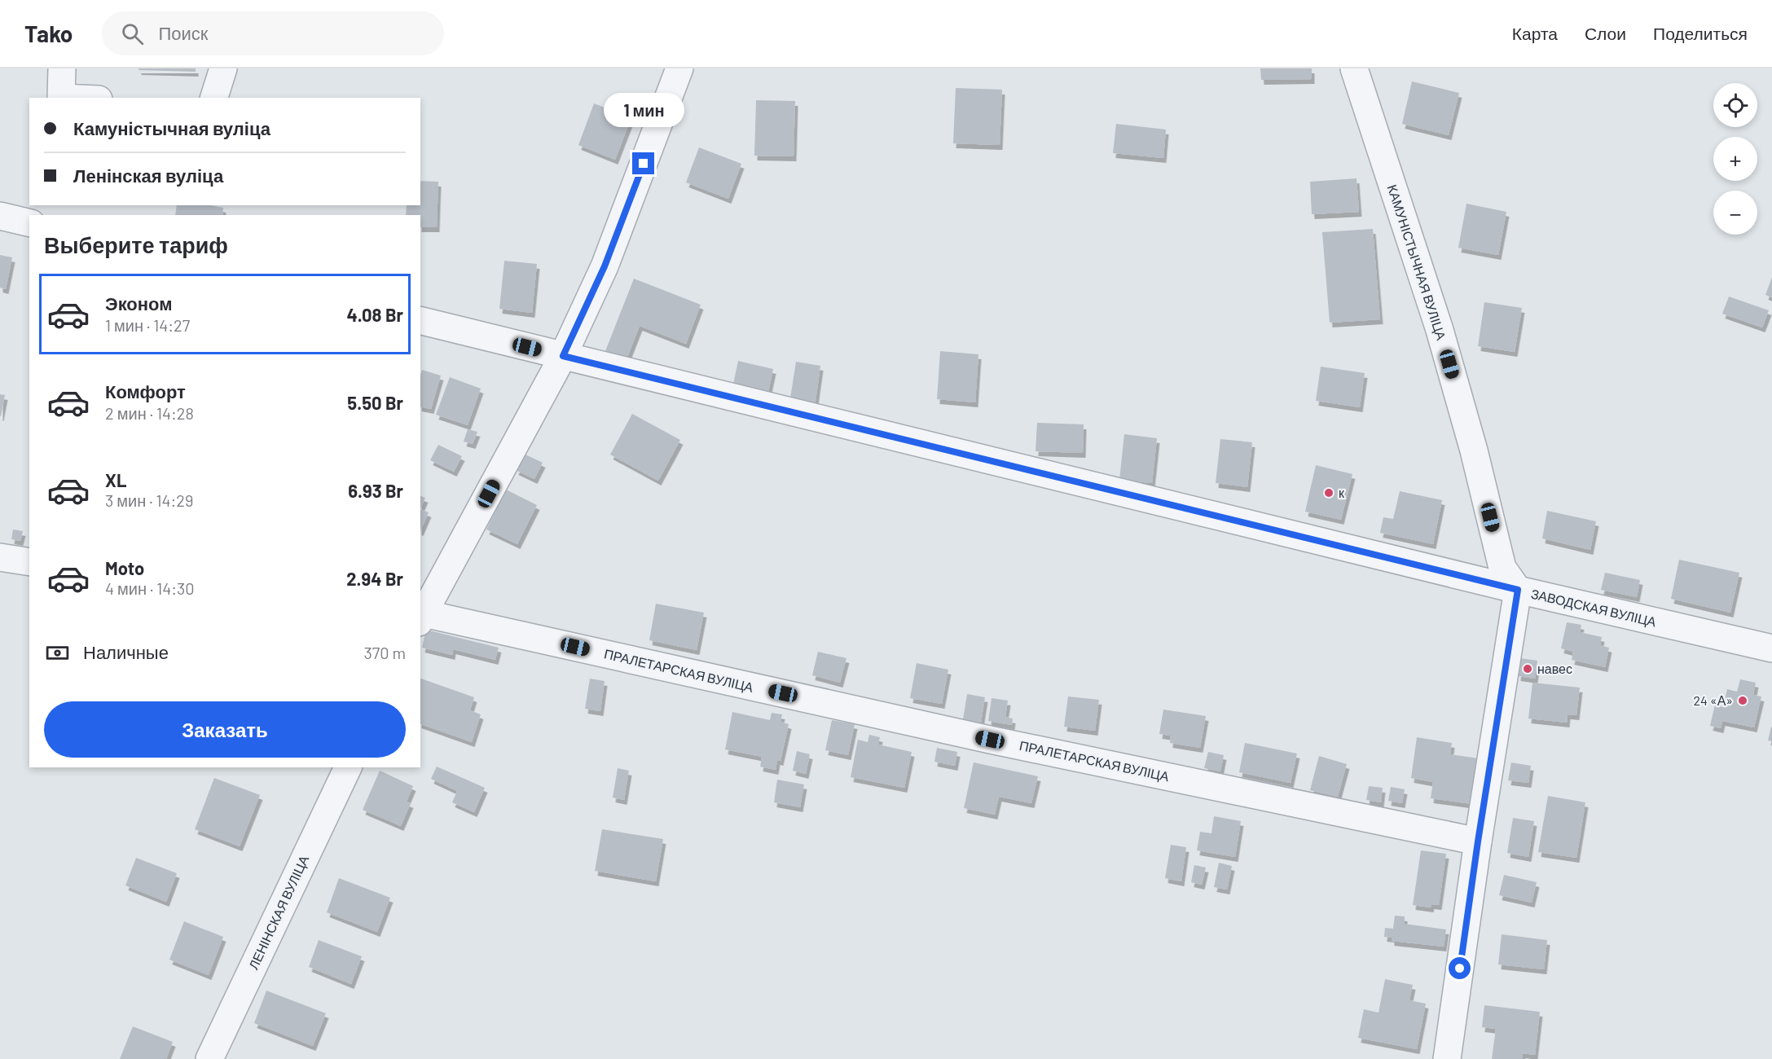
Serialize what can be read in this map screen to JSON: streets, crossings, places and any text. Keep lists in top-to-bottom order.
{
  "streets": {
    "street": [
      "КАМУНІСТЫЧНАЯ ВУЛІЦА",
      "ЗАВОДСКАЯ ВУЛІЦА",
      "ПРАЛЕТАРСКАЯ ВУЛІЦА",
      "ЛЕНІНСКАЯ ВУЛІЦА"
    ]
  },
  "crossings": [
    ["КАМУНІСТЫЧНАЯ ВУЛІЦА", "ЗАВОДСКАЯ ВУЛІЦА"]
  ],
  "places": ["к", "навес", "24 «А»"],
  "page": {
    "header": "Tako",
    "search": "Поиск",
    "nav": ["Карта", "Слои", "Поделиться"],
    "map_buttons": ["+", "−"],
    "bubble": "1 мин",
    "banner": ["Камуністычная вуліца", "Ленінская вуліца"],
    "heading": "Выберите тариф",
    "list": [
      {
        "name": "Эконом",
        "note": "1 мин · 14:27",
        "value": "4.08 Br"
      },
      {
        "name": "Комфорт",
        "note": "2 мин · 14:28",
        "value": "5.50 Br"
      },
      {
        "name": "XL",
        "note": "3 мин · 14:29",
        "value": "6.93 Br"
      },
      {
        "name": "Moto",
        "note": "4 мин · 14:30",
        "value": "2.94 Br"
      }
    ],
    "pay": ["Наличные", "370 m"],
    "buttons": "Заказать"
  }
}
